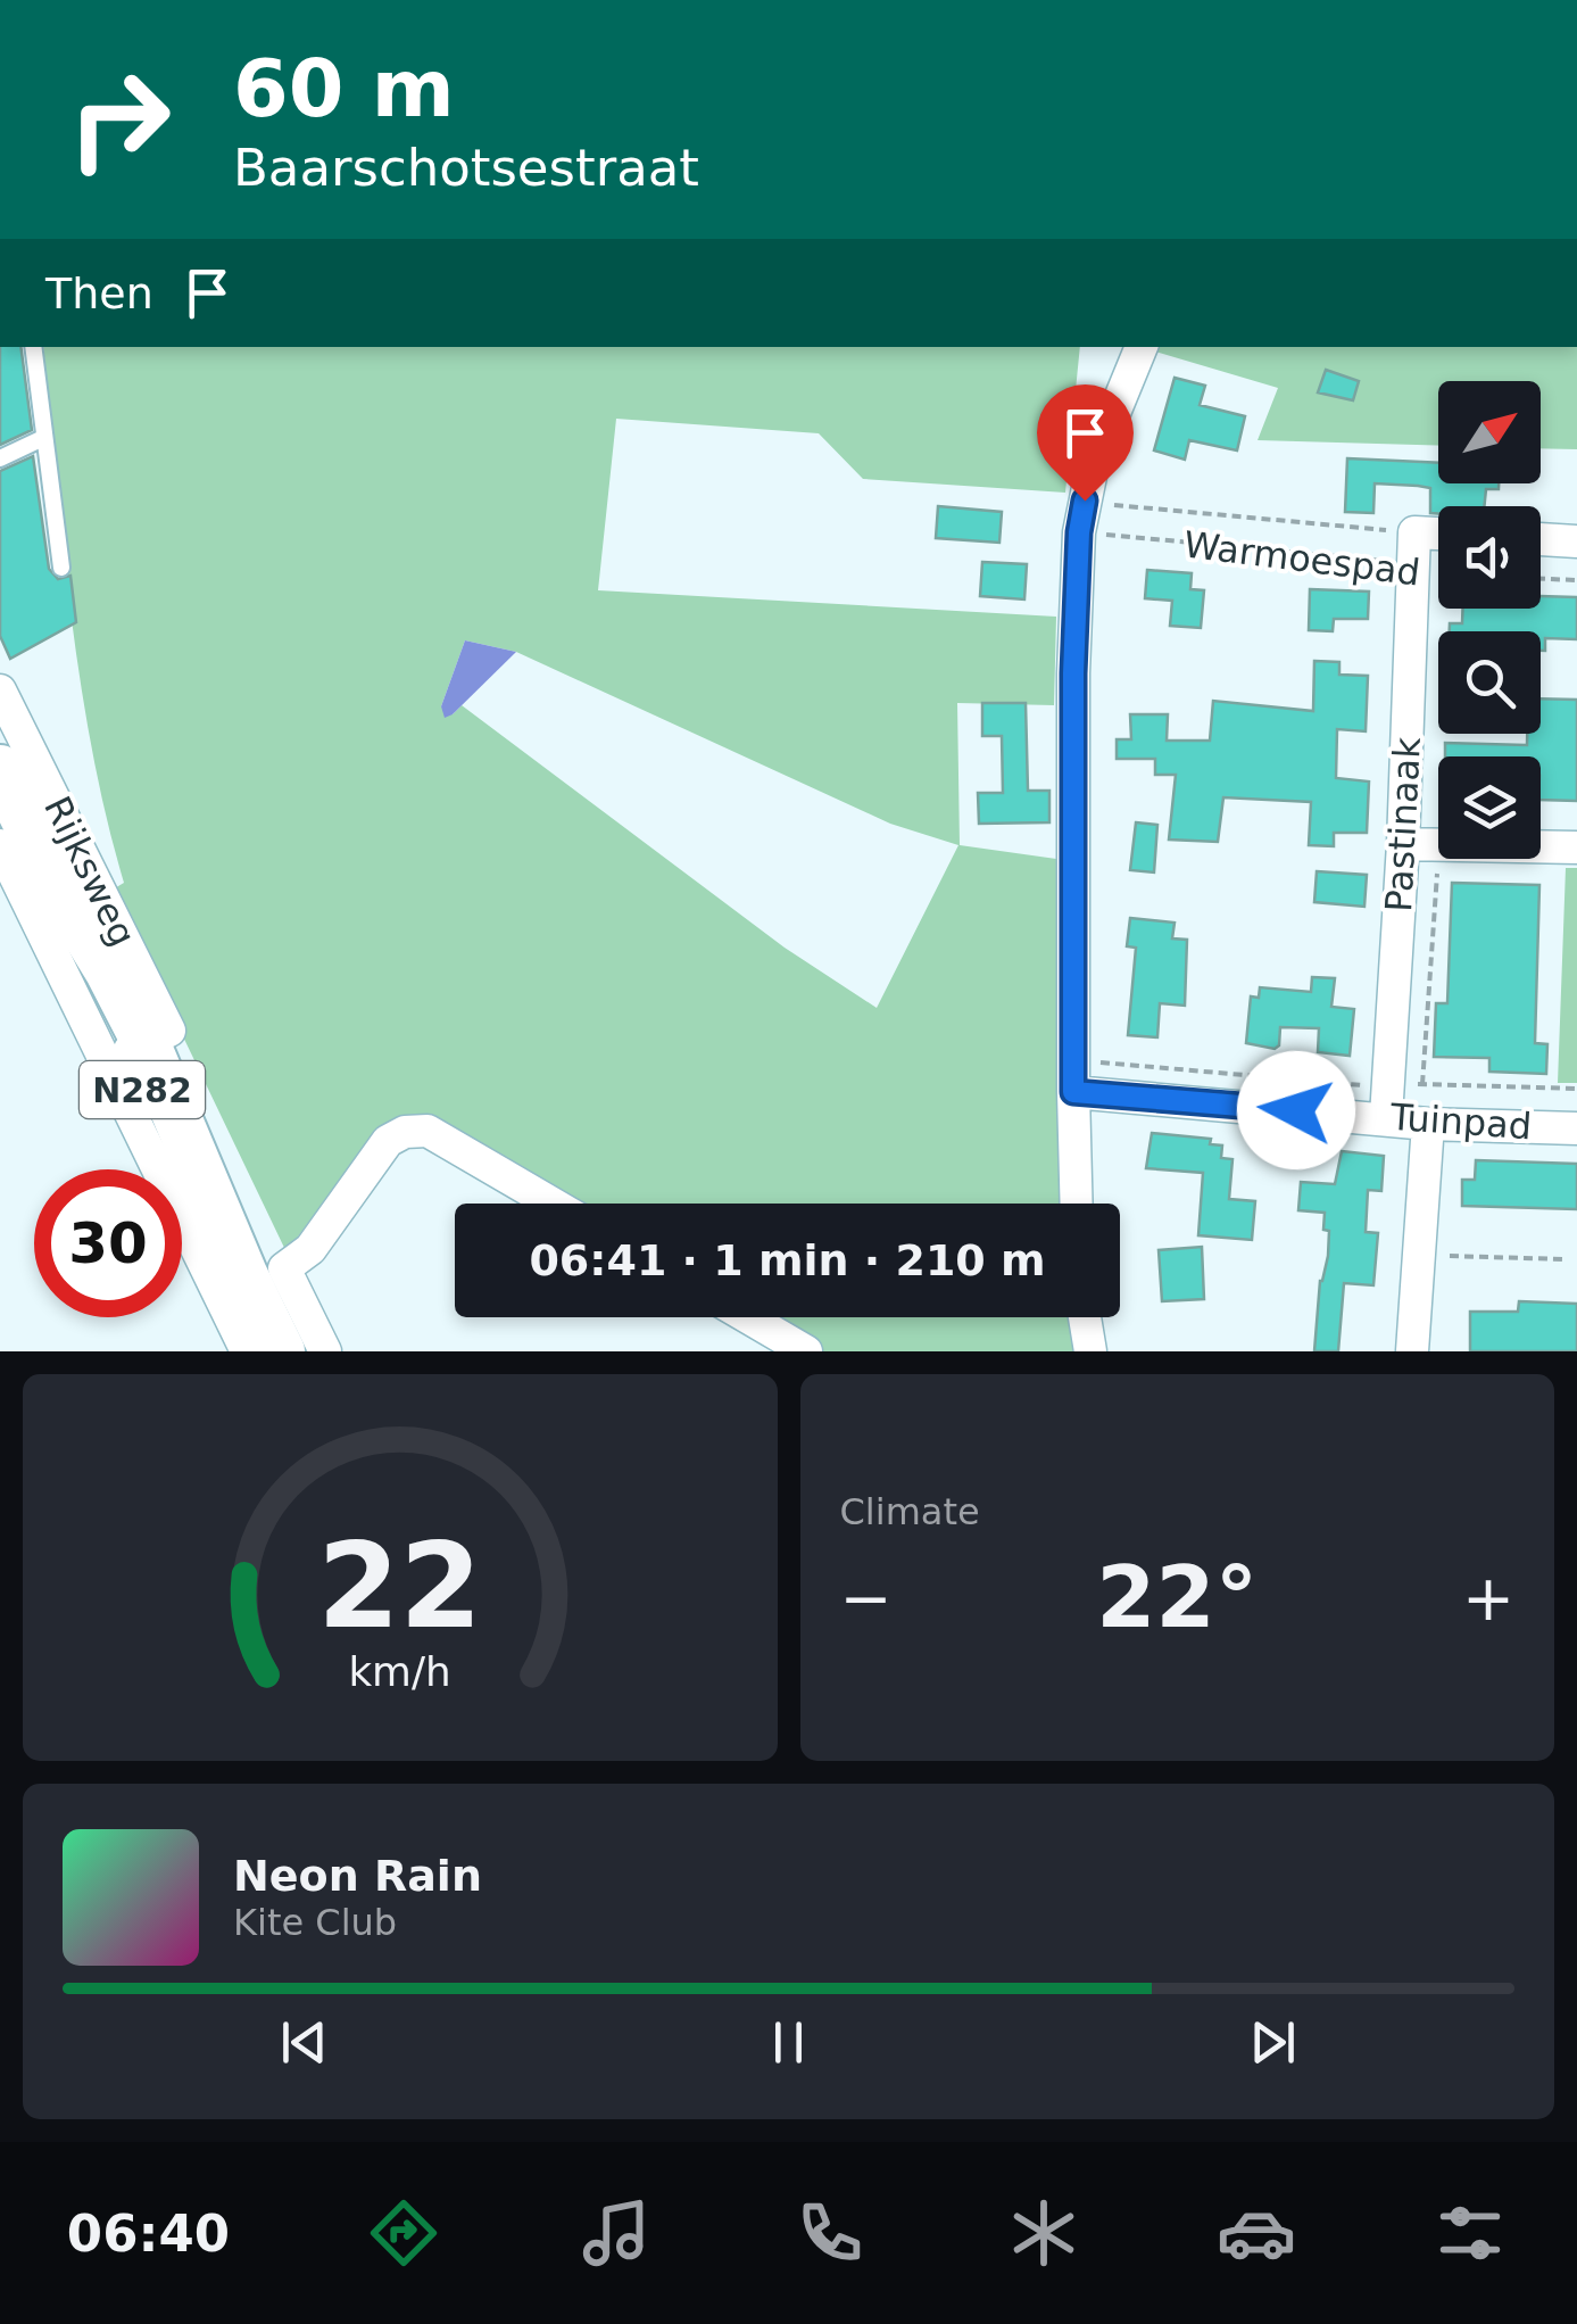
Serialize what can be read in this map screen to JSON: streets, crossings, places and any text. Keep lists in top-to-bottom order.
{
  "streets": {
    "main road": ["Rijksweg", "N282"],
    "street": ["Warmoespad", "Pastinaak", "Tuinpad"]
  },
  "crossings": [
    ["Warmoespad", "Pastinaak"],
    ["Pastinaak", "Tuinpad"]
  ],
  "north": "top right",
  "page": {
    "turn": ["60 m", "Baarschotsestraat"],
    "then": "Then",
    "limit": "30",
    "trip": "06:41 · 1 min · 210 m",
    "tile": "Climate",
    "heat": ["−", "22°", "+"],
    "song": ["Neon Rain", "Kite Club"],
    "tabs": "06:40",
    "gauge": ["22", "km/h"]
  }
}
